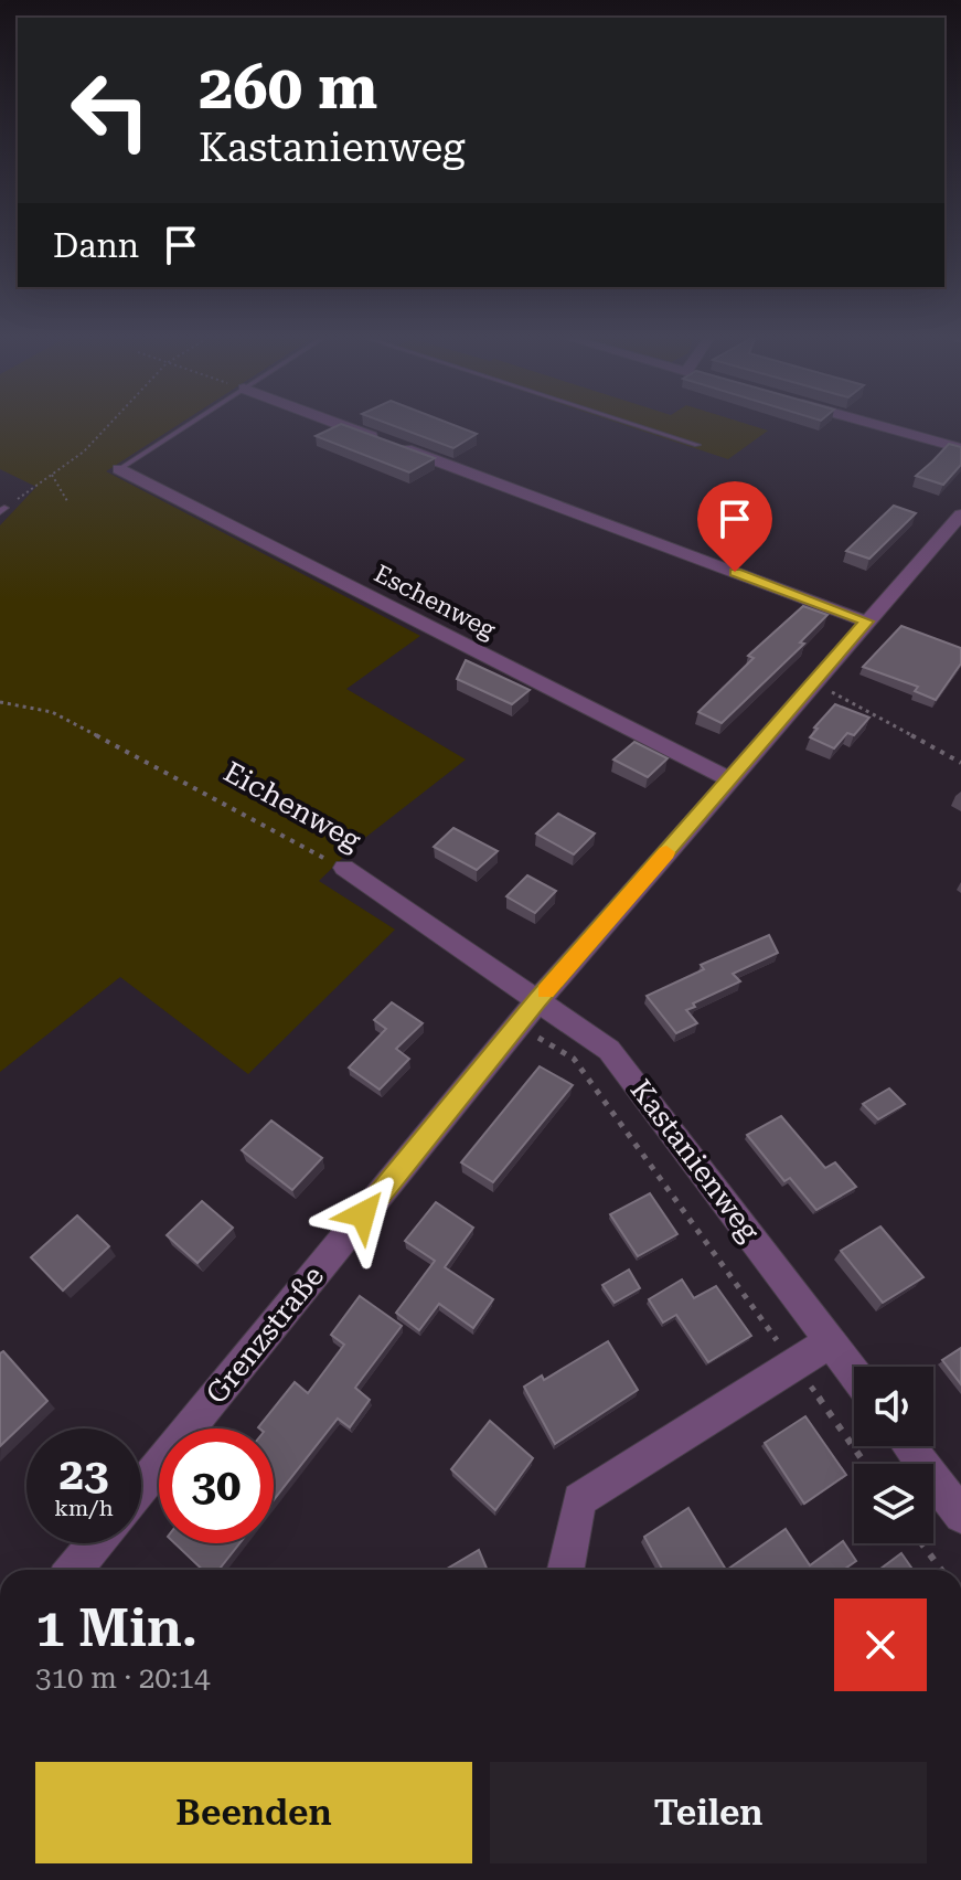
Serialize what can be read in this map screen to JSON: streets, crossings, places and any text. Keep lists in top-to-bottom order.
{
  "streets": {
    "street": [
      "Eschenweg",
      "Eichenweg",
      "Kastanienweg",
      "Grenzstraße"
    ]
  },
  "crossings": [
    ["Eschenweg", "Grenzstraße"],
    ["Eichenweg", "Kastanienweg"],
    ["Eichenweg", "Grenzstraße"],
    ["Kastanienweg", "Grenzstraße"]
  ],
  "page": {
    "turn": ["260 m", "Kastanienweg"],
    "then": "Dann",
    "speed": "23 km/h",
    "limit": "30",
    "heading": ["1 Min.", "310 m · 20:14"],
    "buttons": ["Beenden", "Teilen"]
  }
}
